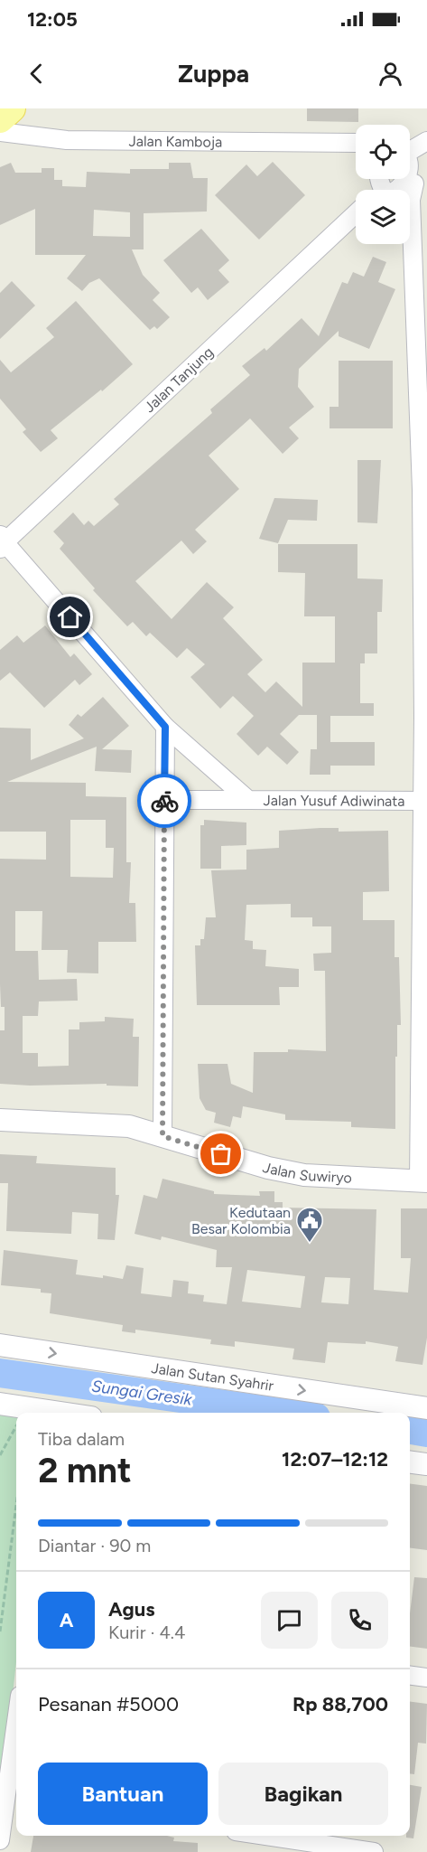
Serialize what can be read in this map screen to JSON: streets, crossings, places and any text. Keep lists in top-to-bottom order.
{
  "streets": {
    "street": [
      "Jalan Kamboja",
      "Jalan Tanjung",
      "Jalan Yusuf Adiwinata",
      "Jalan Suwiryo",
      "Jalan Sutan Syahrir"
    ]
  },
  "crossings": [
    ["Jalan Tanjung", "Jalan Yusuf Adiwinata"]
  ],
  "one_way": ["Jalan Sutan Syahrir"],
  "water": ["Sungai Gresik"],
  "places": {
    "public building": ["Kedutaan Besar Kolombia"]
  },
  "page": {
    "status": "12:05",
    "header": "Zuppa",
    "heading": ["2 mnt", "Tiba dalam", "12:07–12:12"],
    "panel": [
      "Agus",
      "Kurir · 4.4",
      "Pesanan #5000",
      "Rp 88,700"
    ],
    "bar": "Diantar · 90 m",
    "round": "A",
    "buttons": ["Bantuan", "Bagikan"]
  }
}
